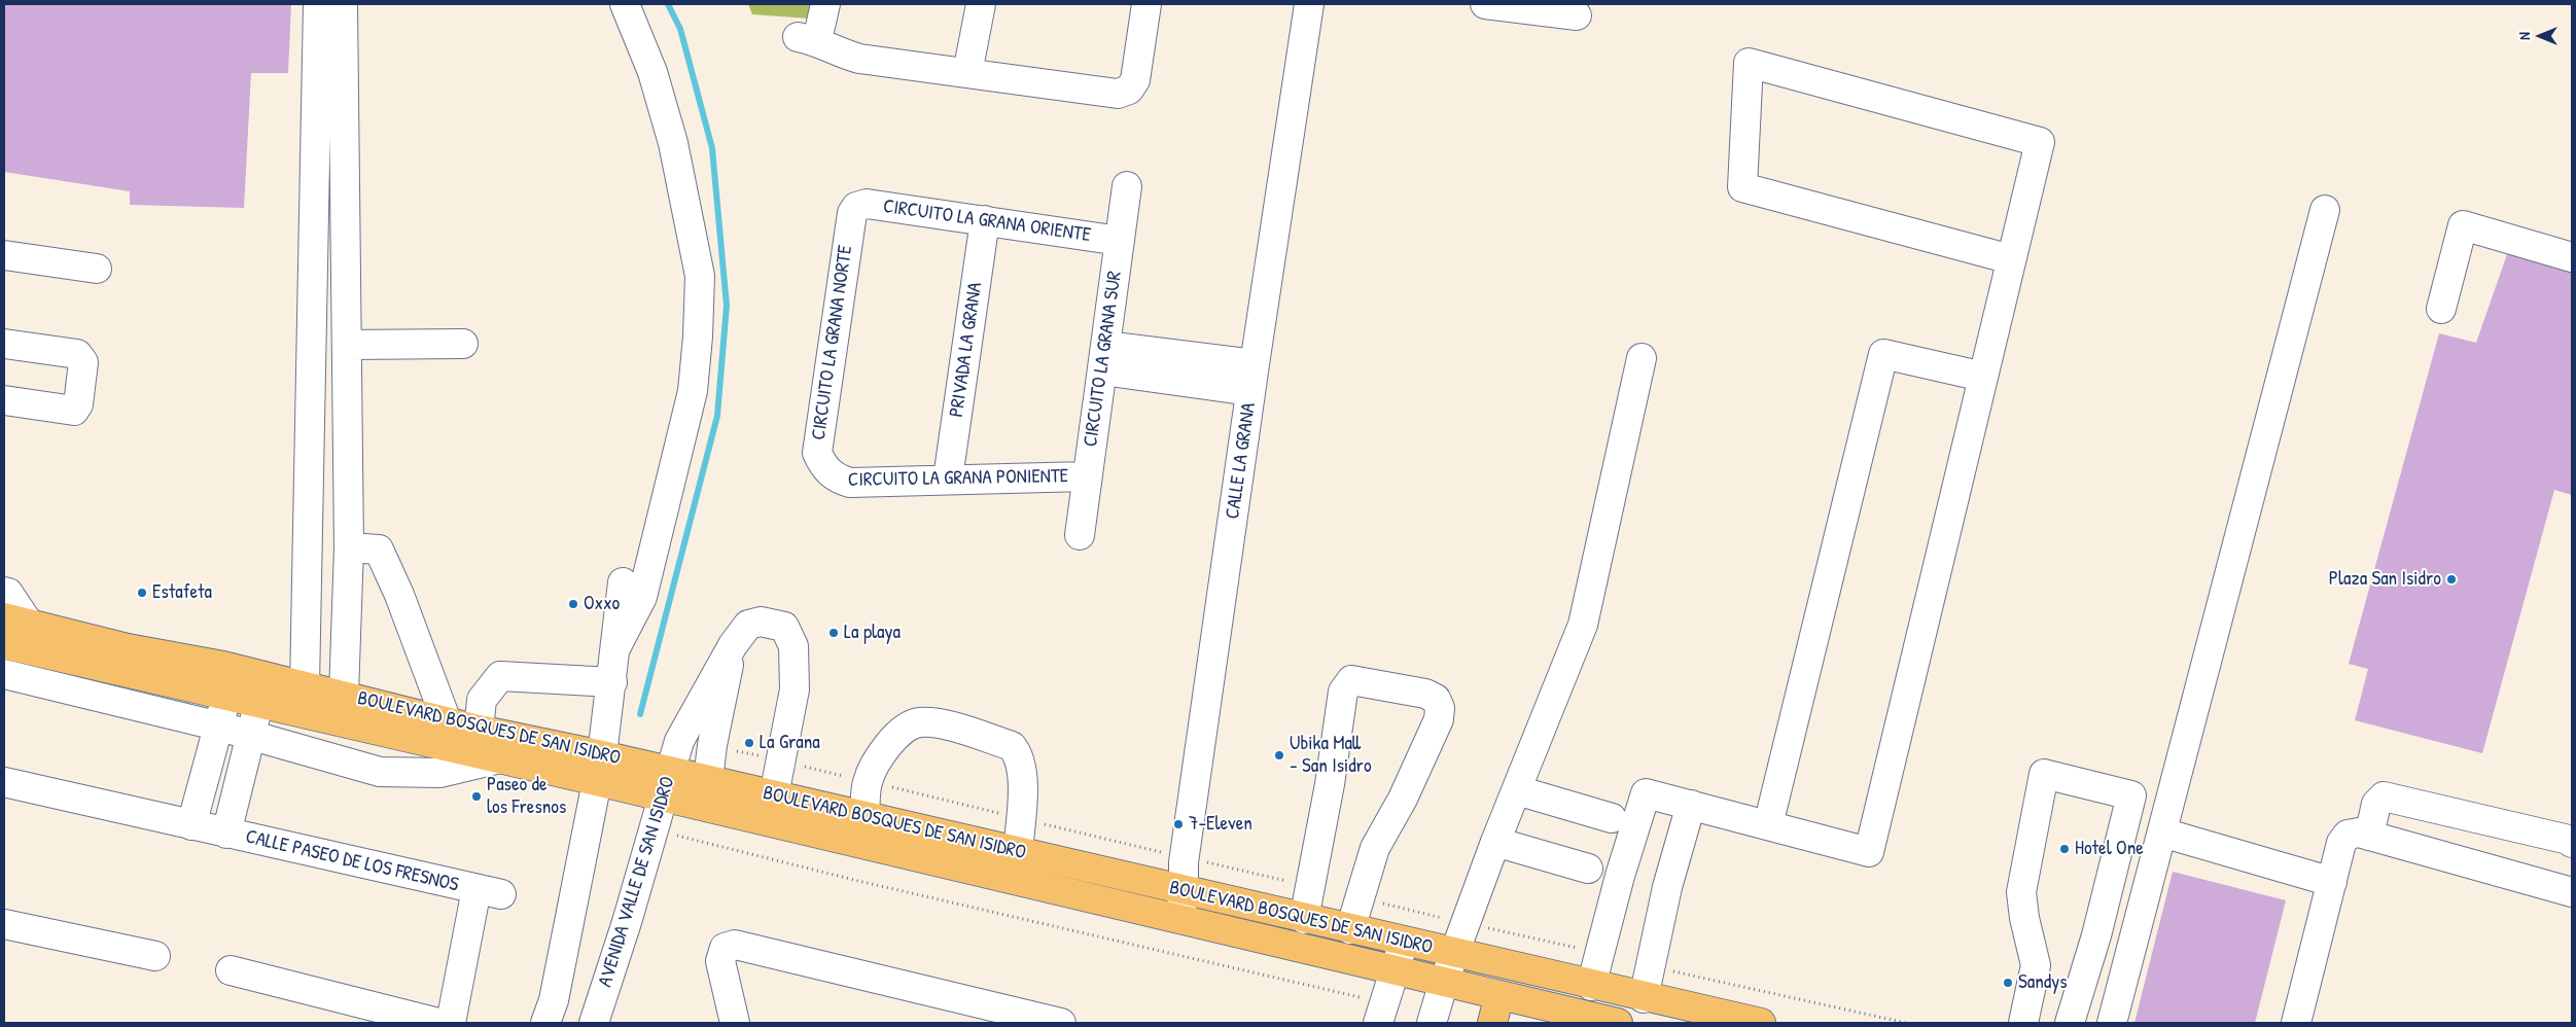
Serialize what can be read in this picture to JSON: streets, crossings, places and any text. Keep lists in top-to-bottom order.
{
  "streets": {
    "main road": ["BOULEVARD BOSQUES DE SAN ISIDRO"],
    "street": [
      "CIRCUITO LA GRANA ORIENTE",
      "CIRCUITO LA GRANA NORTE",
      "PRIVADA LA GRANA",
      "CIRCUITO LA GRANA SUR",
      "CALLE LA GRANA",
      "CIRCUITO LA GRANA PONIENTE",
      "CALLE PASEO DE LOS FRESNOS",
      "AVENIDA VALLE DE SAN ISIDRO"
    ]
  },
  "crossings": [
    ["CIRCUITO LA GRANA ORIENTE", "CIRCUITO LA GRANA NORTE"],
    ["CIRCUITO LA GRANA ORIENTE", "PRIVADA LA GRANA"],
    ["CIRCUITO LA GRANA ORIENTE", "CIRCUITO LA GRANA SUR"],
    ["CIRCUITO LA GRANA NORTE", "CIRCUITO LA GRANA PONIENTE"],
    ["PRIVADA LA GRANA", "CIRCUITO LA GRANA PONIENTE"],
    ["CIRCUITO LA GRANA SUR", "CIRCUITO LA GRANA PONIENTE"],
    ["CALLE LA GRANA", "BOULEVARD BOSQUES DE SAN ISIDRO"],
    ["BOULEVARD BOSQUES DE SAN ISIDRO", "CALLE PASEO DE LOS FRESNOS"],
    ["BOULEVARD BOSQUES DE SAN ISIDRO", "AVENIDA VALLE DE SAN ISIDRO"]
  ],
  "places": [
    "Plaza San Isidro",
    "Estafeta",
    "Oxxo",
    "La playa",
    "La Grana",
    "Ubika Mall - San Isidro",
    "Paseo de los Fresnos",
    "7-Eleven",
    "Hotel One",
    "Sandys"
  ],
  "north": "left"
}
